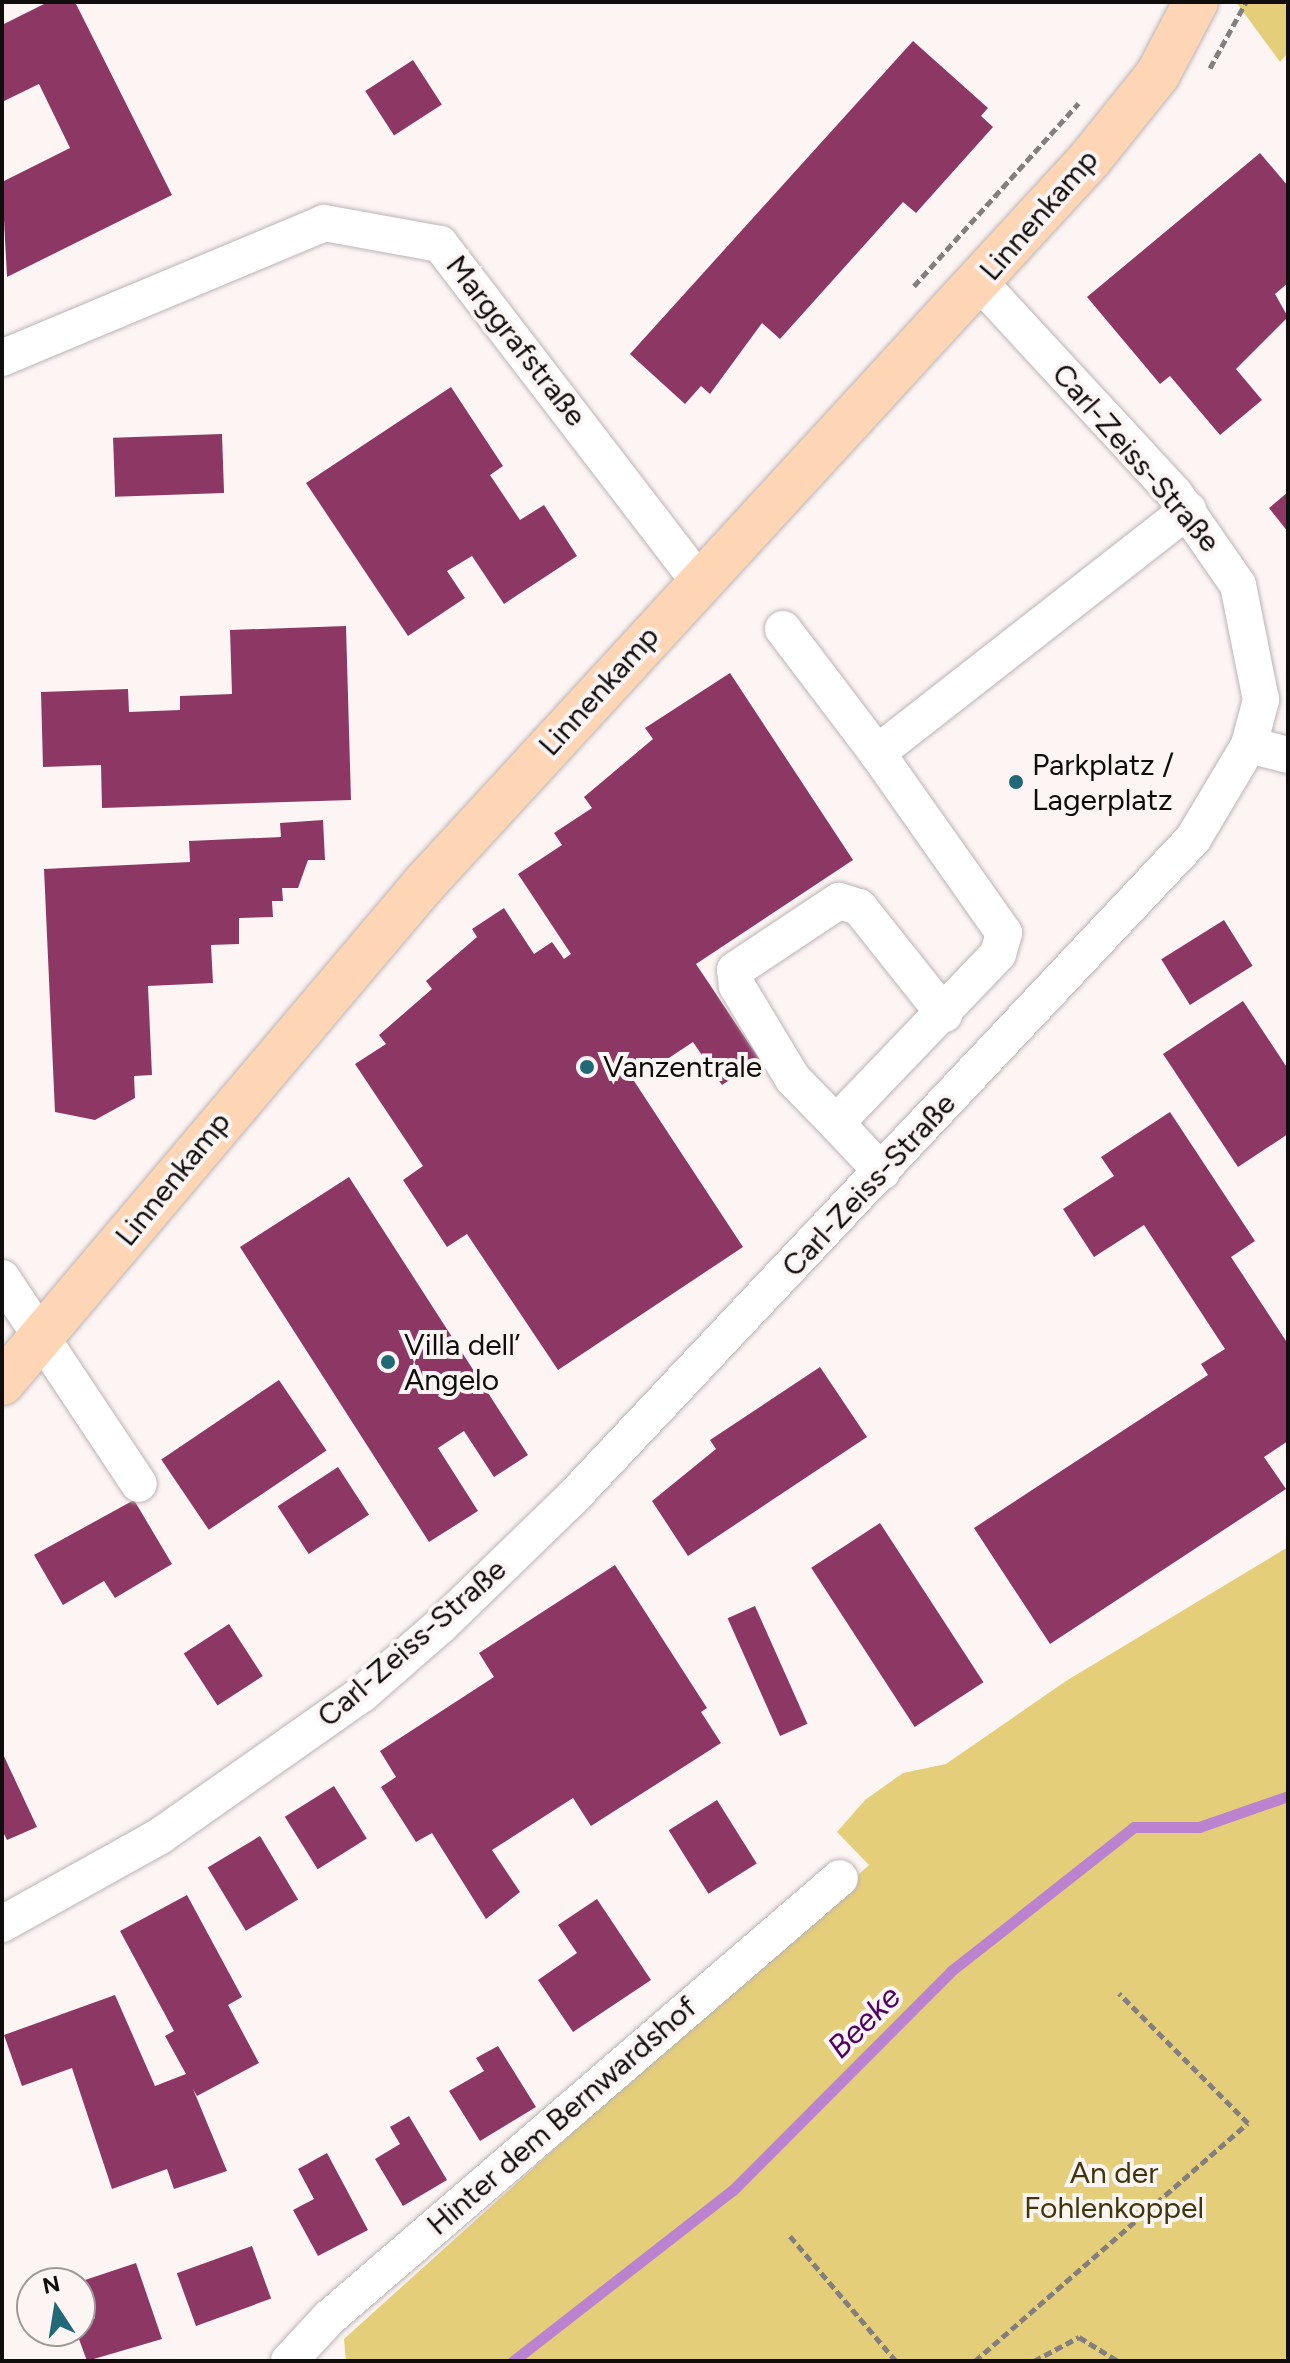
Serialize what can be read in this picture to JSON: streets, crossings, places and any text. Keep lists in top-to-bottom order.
{
  "streets": {
    "main road": ["Linnenkamp"],
    "street": ["Marggrafstraße", "Carl-Zeiss-Straße", "Hinter dem Bernwardshof"]
  },
  "crossings": [
    ["Linnenkamp", "Marggrafstraße"],
    ["Linnenkamp", "Carl-Zeiss-Straße"]
  ],
  "water": ["Beeke"],
  "parks": ["An der Fohlenkoppel"],
  "places": ["Parkplatz / Lagerplatz", "Vanzentrale", "Villa dell’ Angelo"],
  "north": "top"
}
